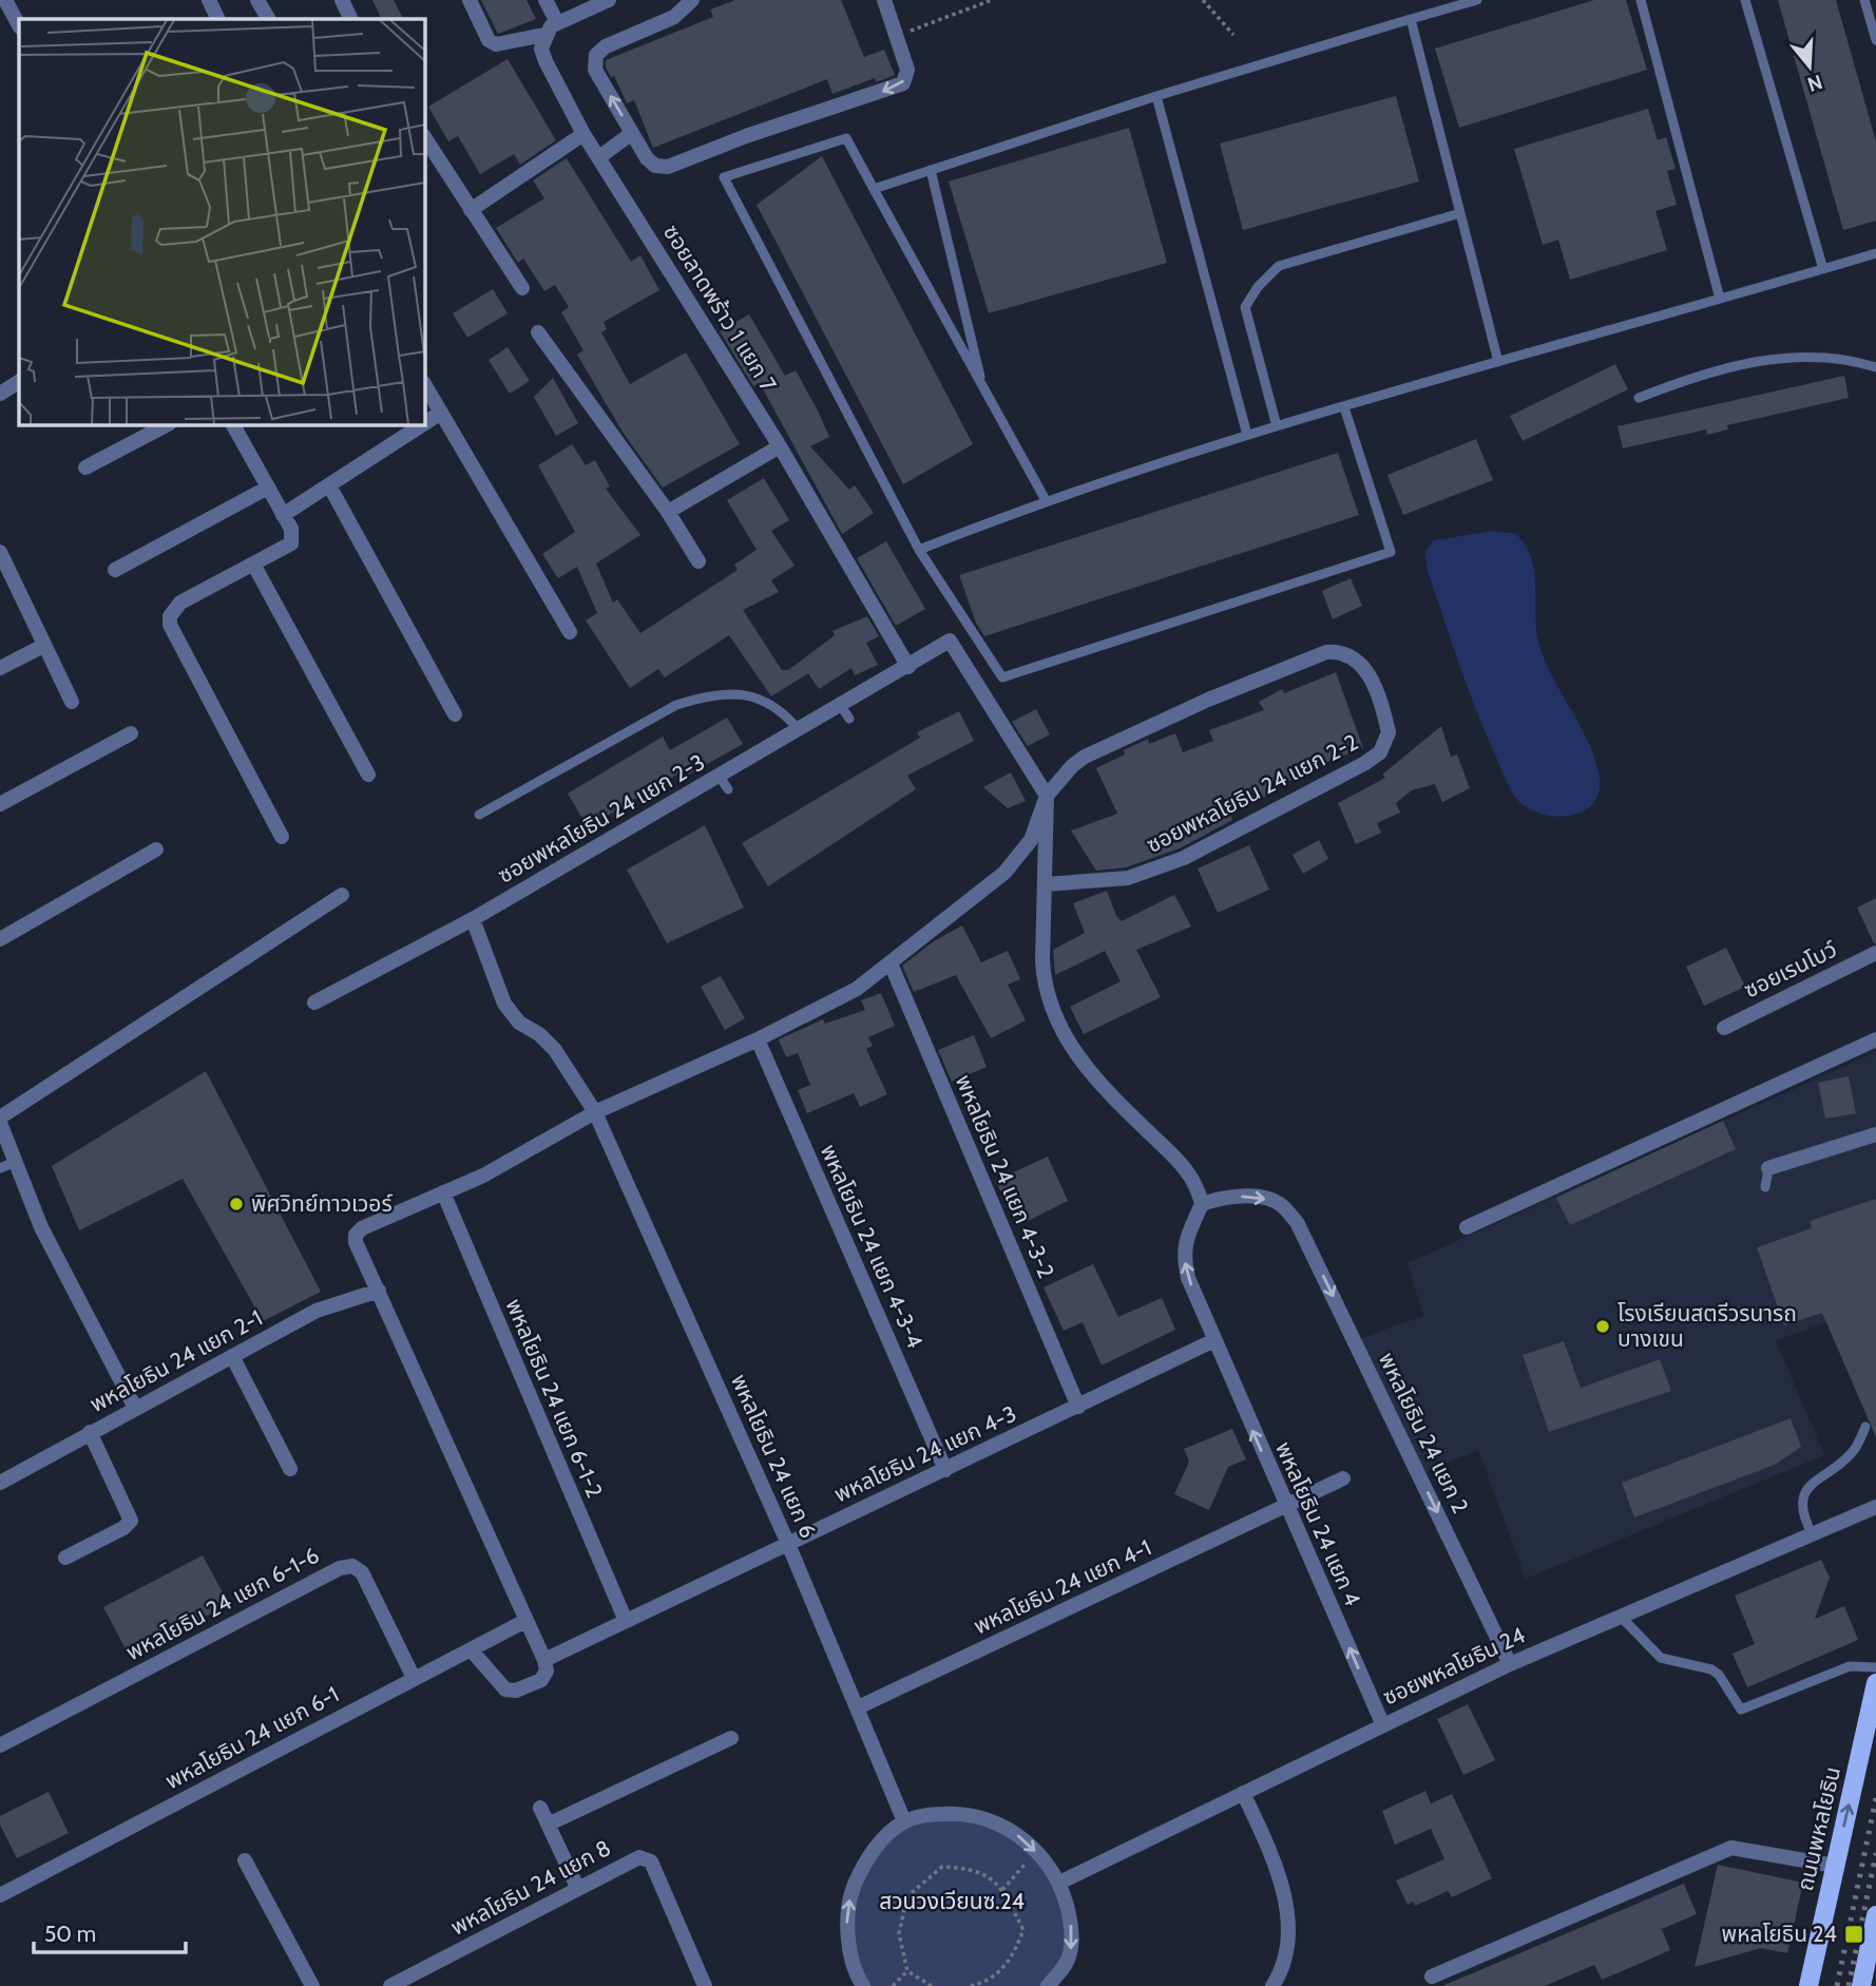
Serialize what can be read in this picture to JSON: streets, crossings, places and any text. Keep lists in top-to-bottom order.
{
  "streets": {
    "main road": ["ถนนพหลโยธิน"],
    "street": [
      "ซอยลาดพร้าว 1 แยก 7",
      "ซอยพหลโยธิน 24 แยก 2-2",
      "ซอยพหลโยธิน 24 แยก 2-3",
      "ซอยเรนโบว์",
      "พหลโยธิน 24 แยก 4-3-2",
      "พหลโยธิน 24 แยก 4-3-4",
      "พหลโยธิน 24 แยก 2-1",
      "พหลโยธิน 24 แยก 6-1-2",
      "พหลโยธิน 24 แยก 2",
      "พหลโยธิน 24 แยก 4-3",
      "พหลโยธิน 24 แยก 6",
      "พหลโยธิน 24 แยก 4",
      "พหลโยธิน 24 แยก 4-1",
      "พหลโยธิน 24 แยก 6-1-6",
      "ซอยพหลโยธิน 24",
      "พหลโยธิน 24 แยก 6-1",
      "พหลโยธิน 24 แยก 8"
    ]
  },
  "crossings": [
    ["ซอยลาดพร้าว 1 แยก 7", "ซอยพหลโยธิน 24 แยก 2-3"],
    ["ซอยพหลโยธิน 24 แยก 2-2", "ซอยพหลโยธิน 24 แยก 2-3"],
    ["ซอยพหลโยธิน 24 แยก 2-3", "พหลโยธิน 24 แยก 6"],
    ["พหลโยธิน 24 แยก 4-3-2", "พหลโยธิน 24 แยก 4-3"],
    ["พหลโยธิน 24 แยก 4-3-4", "พหลโยธิน 24 แยก 4-3"],
    ["พหลโยธิน 24 แยก 6-1-2", "พหลโยธิน 24 แยก 4-3"],
    ["พหลโยธิน 24 แยก 2", "ซอยพหลโยธิน 24"],
    ["พหลโยธิน 24 แยก 4-3", "พหลโยธิน 24 แยก 6"],
    ["พหลโยธิน 24 แยก 4-3", "พหลโยธิน 24 แยก 4"],
    ["พหลโยธิน 24 แยก 6", "พหลโยธิน 24 แยก 4-1"],
    ["พหลโยธิน 24 แยก 4", "พหลโยธิน 24 แยก 4-1"],
    ["พหลโยธิน 24 แยก 4", "ซอยพหลโยธิน 24"],
    ["พหลโยธิน 24 แยก 6-1-6", "พหลโยธิน 24 แยก 6-1"]
  ],
  "one_way": ["พหลโยธิน 24 แยก 2", "พหลโยธิน 24 แยก 4", "ถนนพหลโยธิน"],
  "parks": ["สวนวงเวียนซ.24"],
  "places": {
    "other": ["พิศวิทย์ทาวเวอร์", "โรงเรียนสตรีวรนารถ บางเขน"],
    "transit": ["พหลโยธิน 24"]
  },
  "scale_bar": "50 m",
  "north": "bottom"
}
